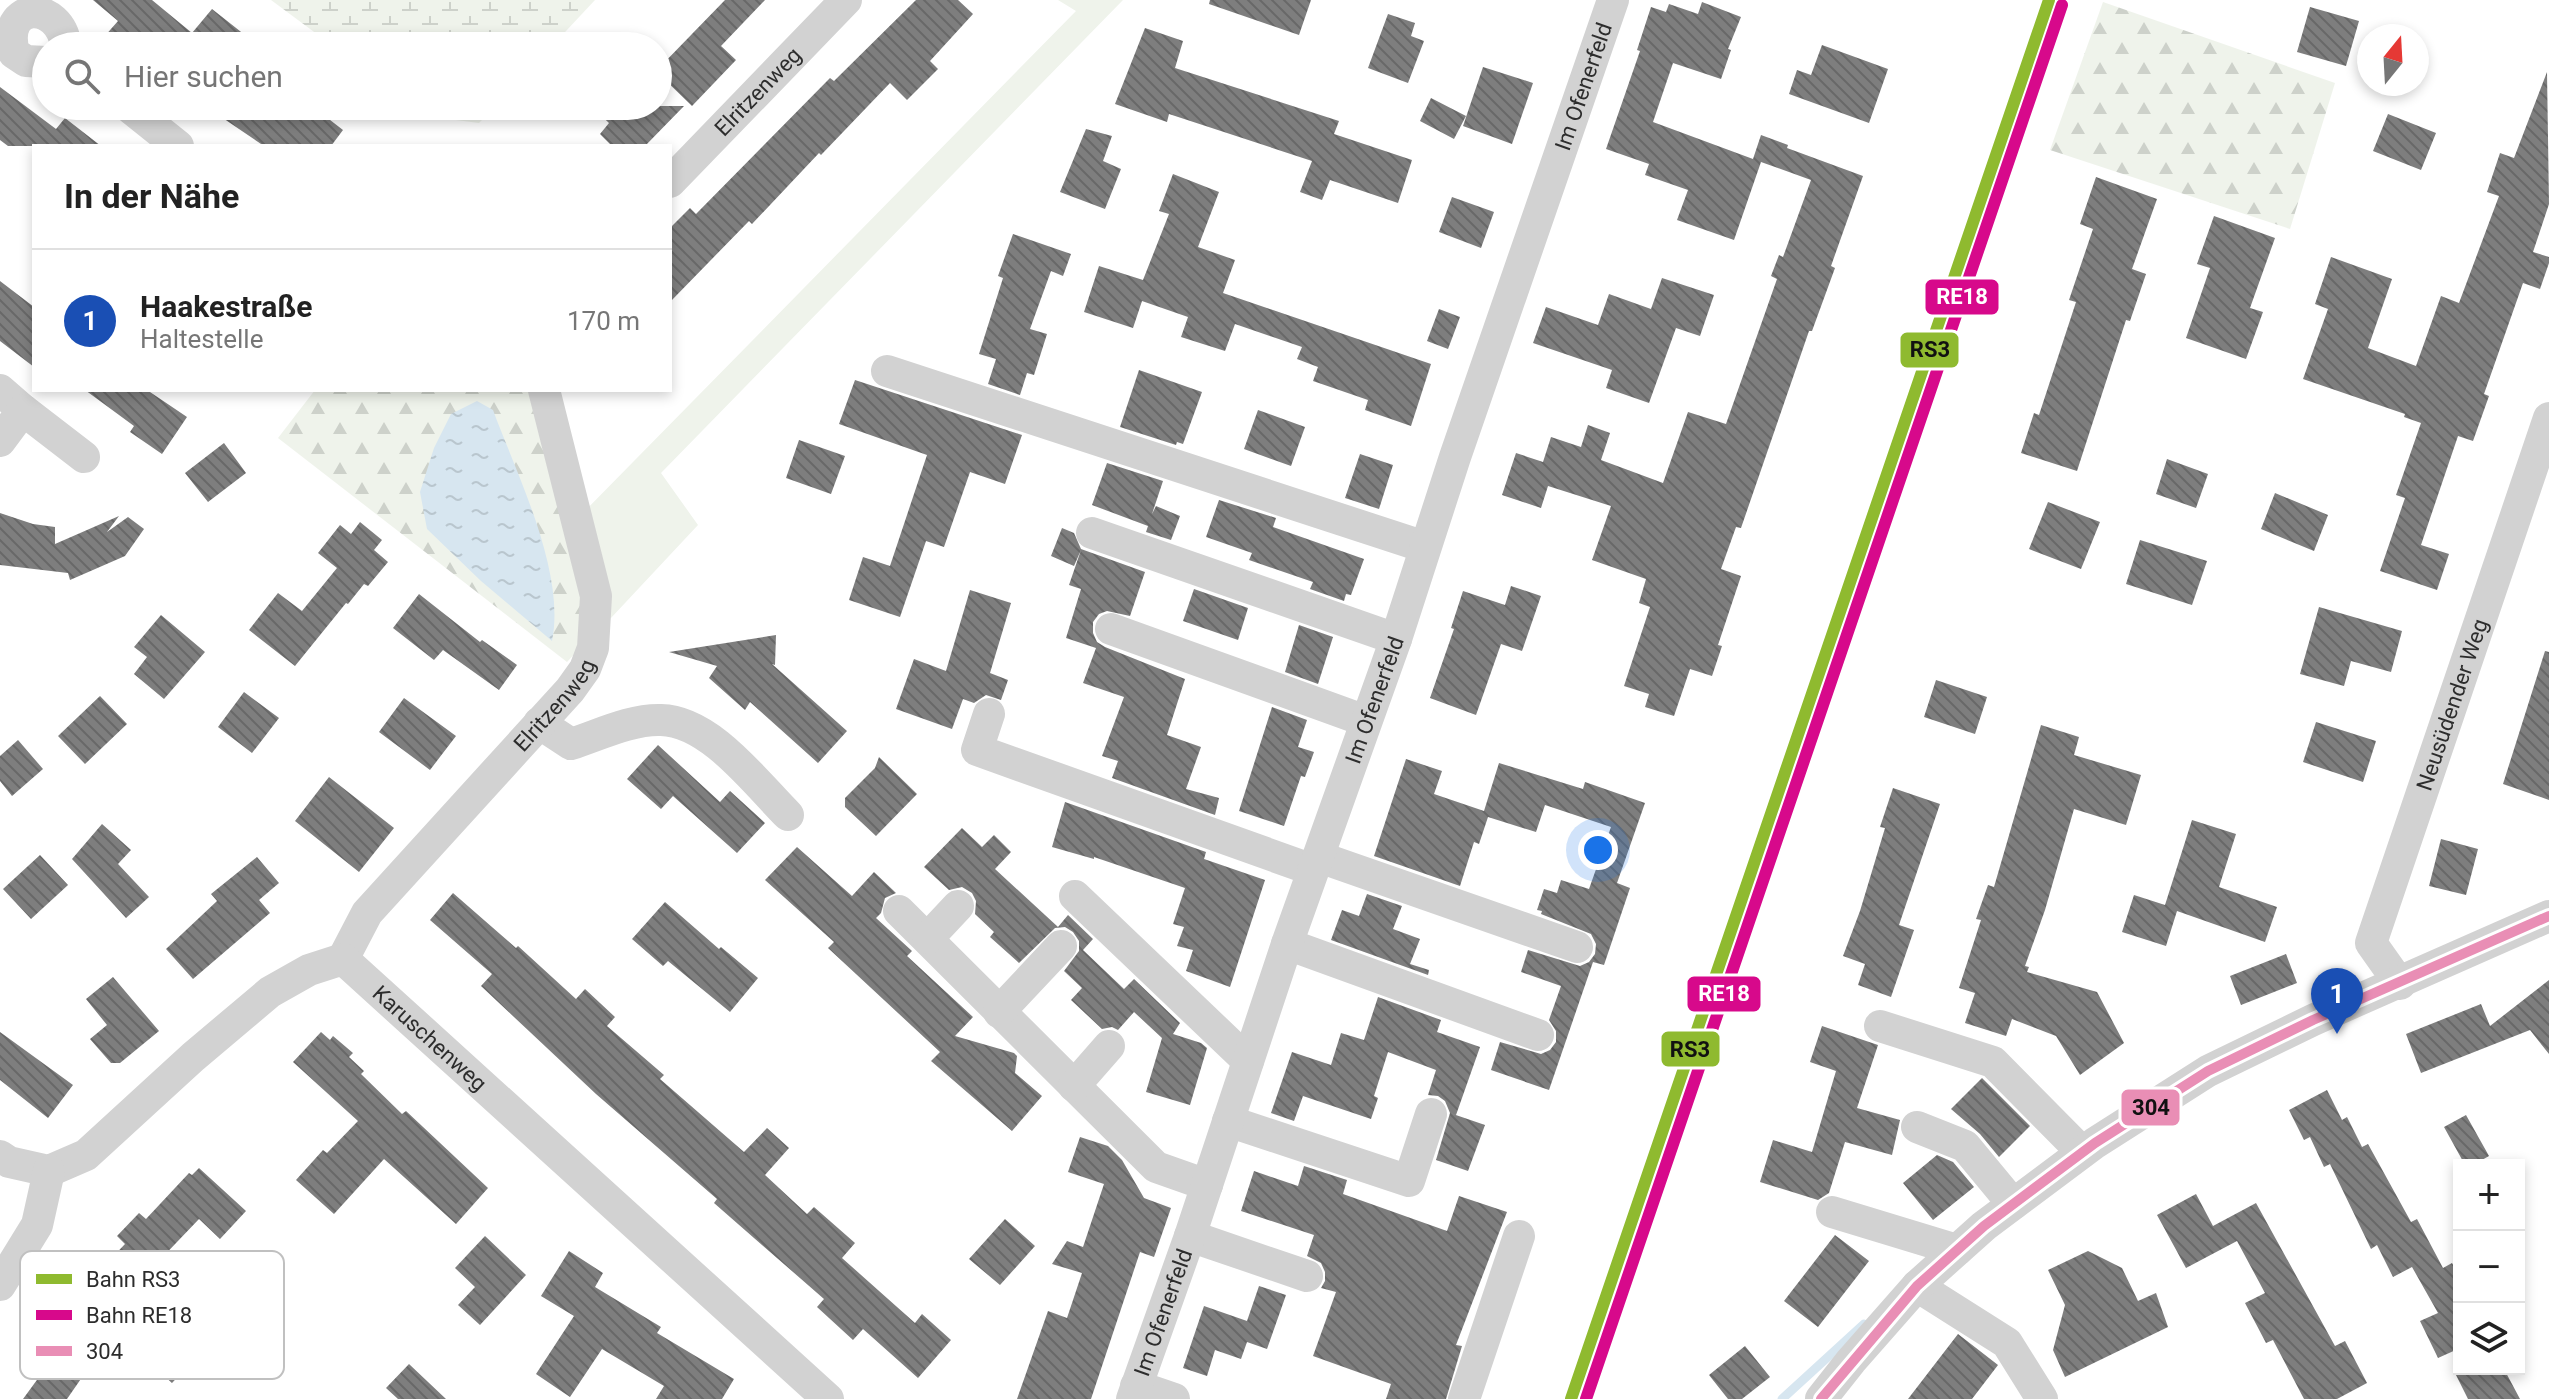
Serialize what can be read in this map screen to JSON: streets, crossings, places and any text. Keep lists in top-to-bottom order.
{
  "streets": {
    "street": [
      "Im Ofenerfeld",
      "Elritzenweg",
      "Neusüdender Weg",
      "Karuschenweg"
    ]
  },
  "crossings": [
    ["Elritzenweg", "Karuschenweg"]
  ],
  "lines": ["rail line RS3", "rail line RE18", "transit line 304"],
  "legend": ["Bahn RS3", "Bahn RE18", "304"],
  "north": "top",
  "page": {
    "search": "Hier suchen",
    "heading": "In der Nähe",
    "list": [
      {
        "mark": "1",
        "name": "Haakestraße",
        "note": "Haltestelle",
        "value": "170 m"
      }
    ],
    "pins": "1",
    "map_buttons": ["+", "−"]
  }
}
